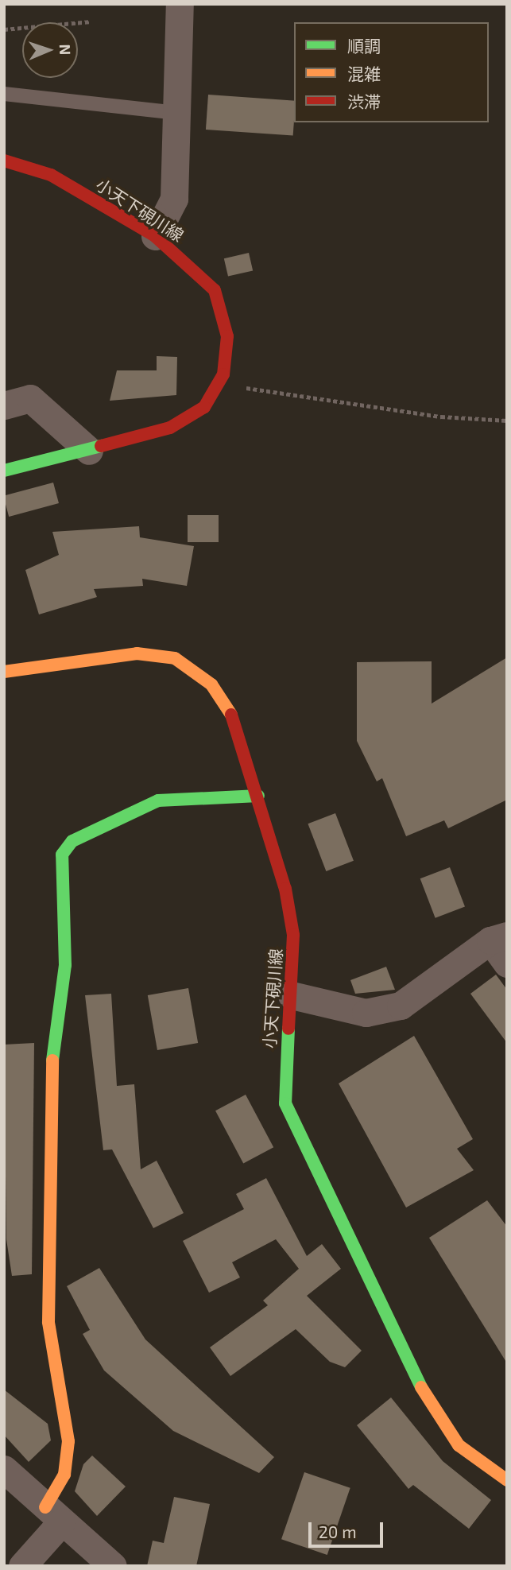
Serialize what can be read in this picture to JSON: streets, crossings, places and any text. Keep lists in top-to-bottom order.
{
  "streets": {
    "main road": ["小天下硯川線"]
  },
  "legend": ["順調", "混雑", "渋滞"],
  "scale_bar": "20 m",
  "north": "right"
}
